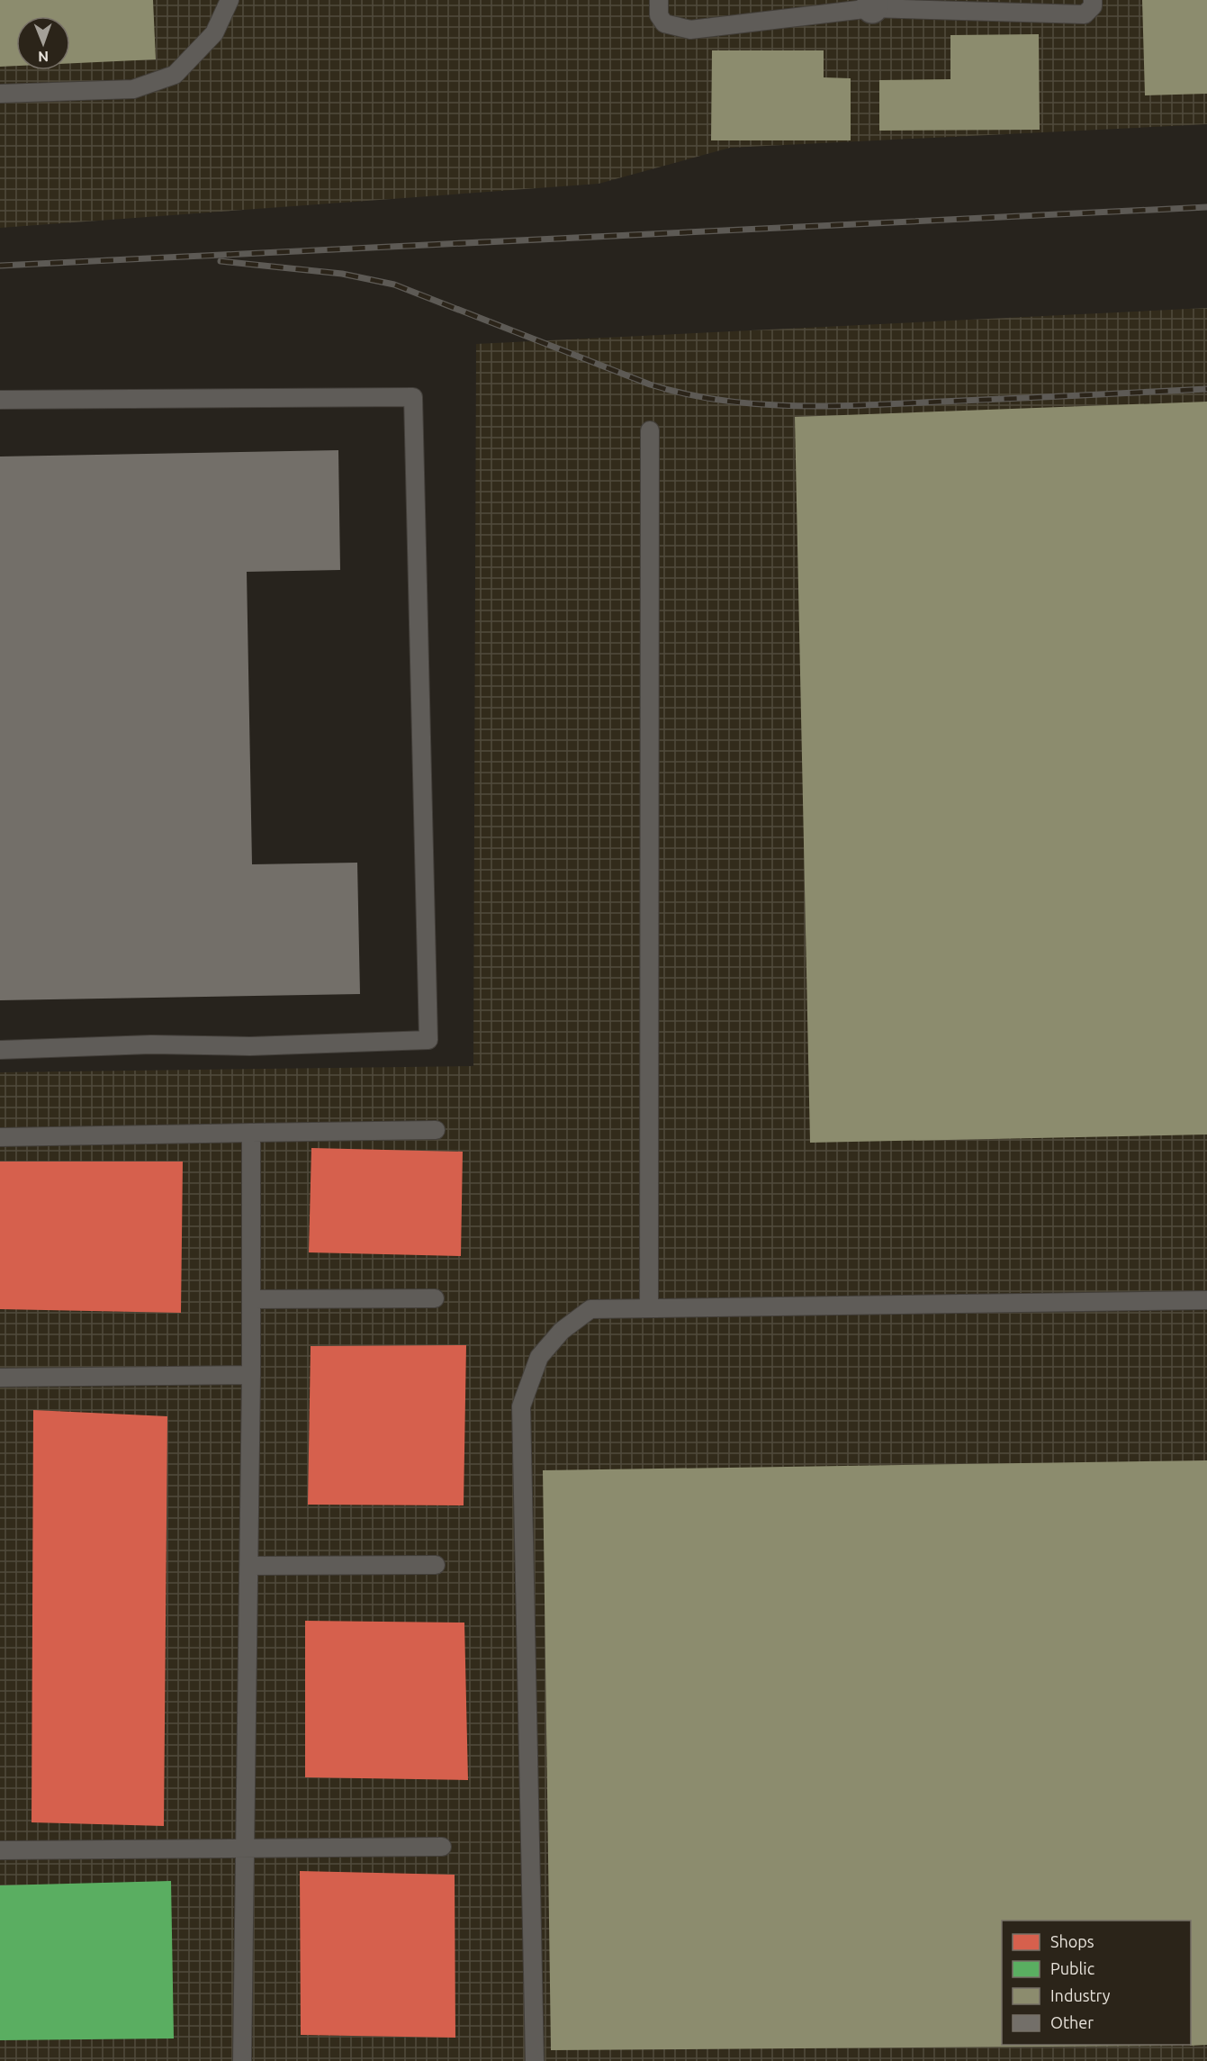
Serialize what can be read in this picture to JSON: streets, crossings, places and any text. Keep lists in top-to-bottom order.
{
  "legend": [
    "Shops",
    "Public",
    "Industry",
    "Other"
  ],
  "north": "bottom"
}
